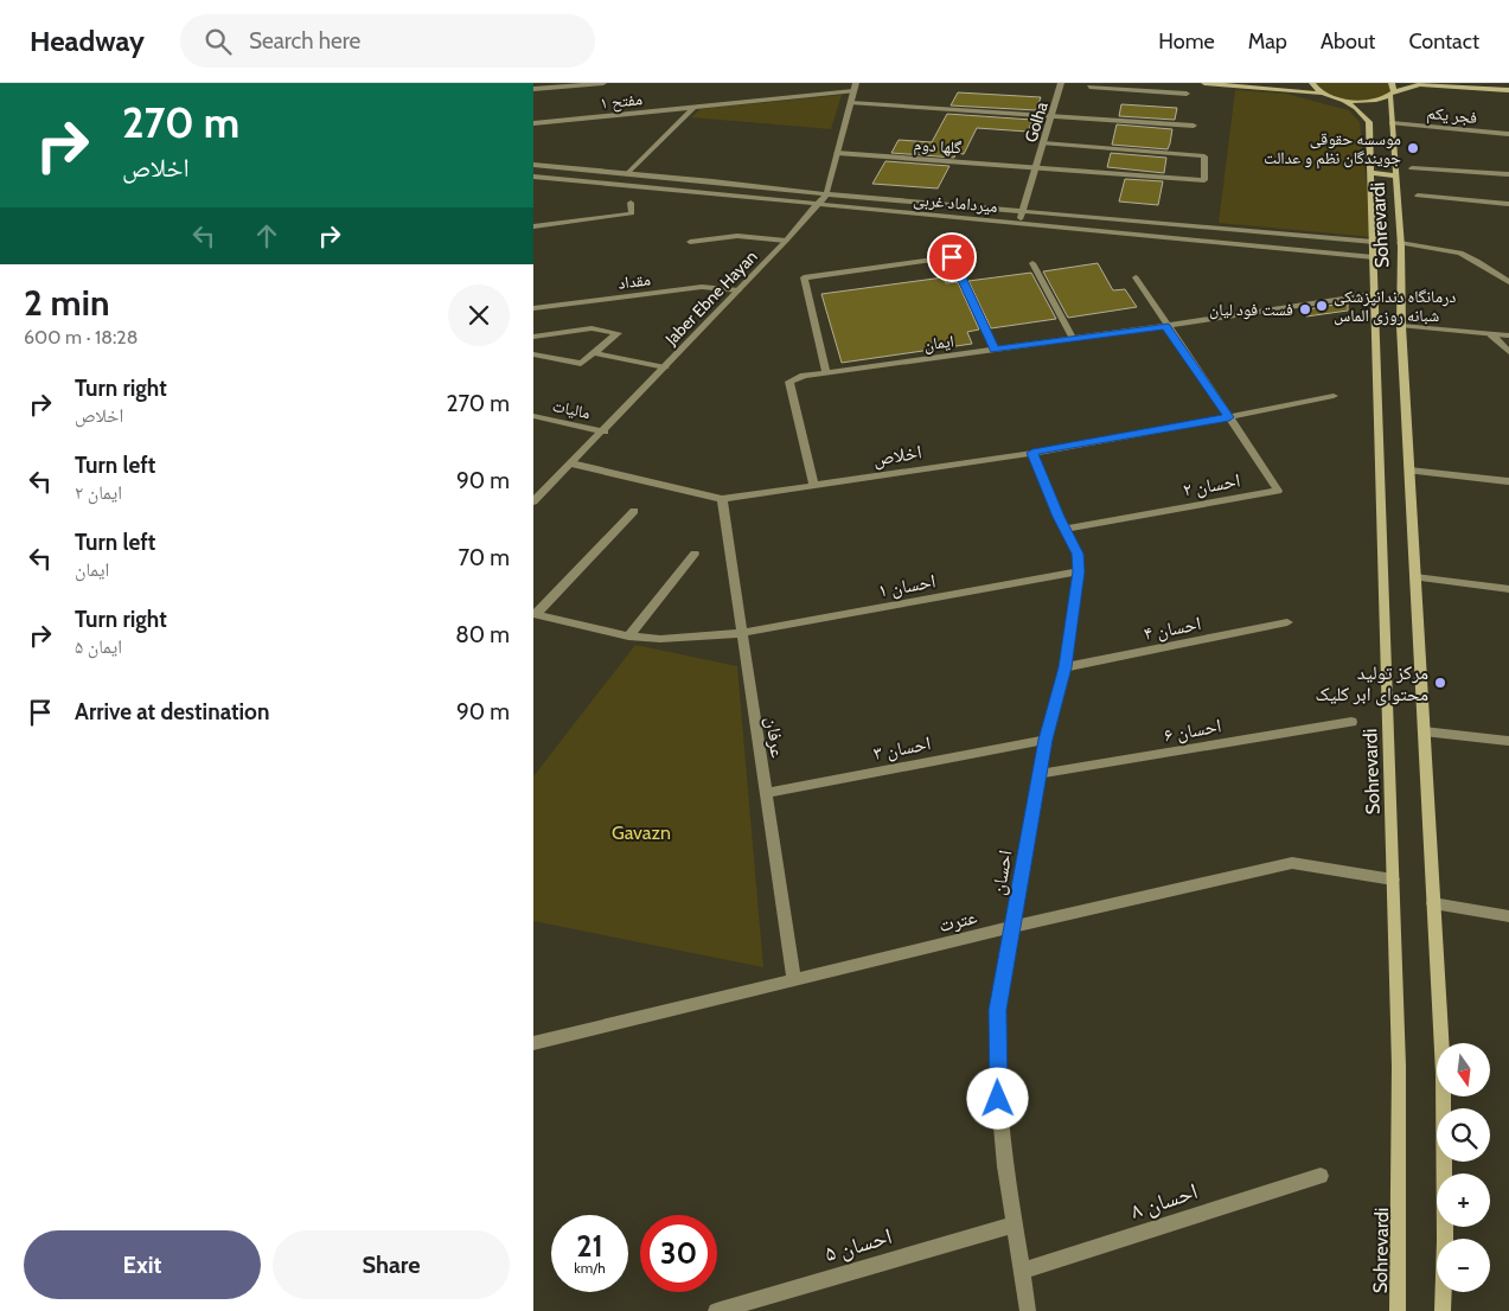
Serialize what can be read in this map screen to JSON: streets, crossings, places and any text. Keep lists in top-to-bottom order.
{
  "streets": {
    "main road": ["Sohrevardi"],
    "street": [
      "مفتح ۱",
      "فجر یکم",
      "Golha",
      "گلها دوم",
      "میرداماد غربی",
      "مقداد",
      "Jaber Ebne Hayan",
      "ایمان",
      "مالیات",
      "اخلاص",
      "احسان ۲",
      "احسان ۱",
      "احسان ۴",
      "احسان ۶",
      "عرفان",
      "احسان ۳",
      "احسان",
      "عترت",
      "احسان ۸",
      "احسان ۵"
    ]
  },
  "crossings": [
    ["فجر یکم", "Sohrevardi"],
    ["Golha", "گلها دوم"],
    ["Golha", "میرداماد غربی"],
    ["میرداماد غربی", "Sohrevardi"],
    ["میرداماد غربی", "Jaber Ebne Hayan"],
    ["Sohrevardi", "ایمان"],
    ["Sohrevardi", "عترت"],
    ["مقداد", "Jaber Ebne Hayan"],
    ["Jaber Ebne Hayan", "مالیات"],
    ["Jaber Ebne Hayan", "اخلاص"],
    ["ایمان", "اخلاص"],
    ["اخلاص", "احسان ۲"],
    ["اخلاص", "عرفان"],
    ["اخلاص", "احسان"],
    ["احسان ۲", "احسان"],
    ["احسان ۱", "عرفان"],
    ["احسان ۱", "احسان"],
    ["احسان ۴", "احسان"],
    ["احسان ۶", "احسان"],
    ["عرفان", "احسان ۳"],
    ["عرفان", "عترت"],
    ["احسان ۳", "احسان"],
    ["احسان", "عترت"],
    ["احسان", "احسان ۸"],
    ["احسان", "احسان ۵"]
  ],
  "parks": ["Gavazn"],
  "places": [
    "موسسه حقوقی جویندگان نظم و عدالت",
    "درمانگاه دندان‍‍پزشکی شبانه روزی الماس",
    "فست فود لیان",
    "مرکز تولید محتوای ابر کلیک"
  ],
  "north": "bottom",
  "page": {
    "header": "Headway",
    "search": "Search here",
    "nav": [
      "Home",
      "Map",
      "About",
      "Contact"
    ],
    "turn": ["270 m", "اخلاص"],
    "heading": ["2 min", "600 m · 18:28"],
    "list": [
      {
        "name": "Turn right",
        "note": "اخلاص",
        "value": "270 m"
      },
      {
        "name": "Turn left",
        "note": "ایمان ۲",
        "value": "90 m"
      },
      {
        "name": "Turn left",
        "note": "ایمان",
        "value": "70 m"
      },
      {
        "name": "Turn right",
        "note": "ایمان ۵",
        "value": "80 m"
      },
      {
        "name": "Arrive at destination",
        "value": "90 m"
      }
    ],
    "map_buttons": ["+", "−"],
    "speed": "21 km/h",
    "limit": "30",
    "buttons": ["Exit", "Share"]
  }
}
